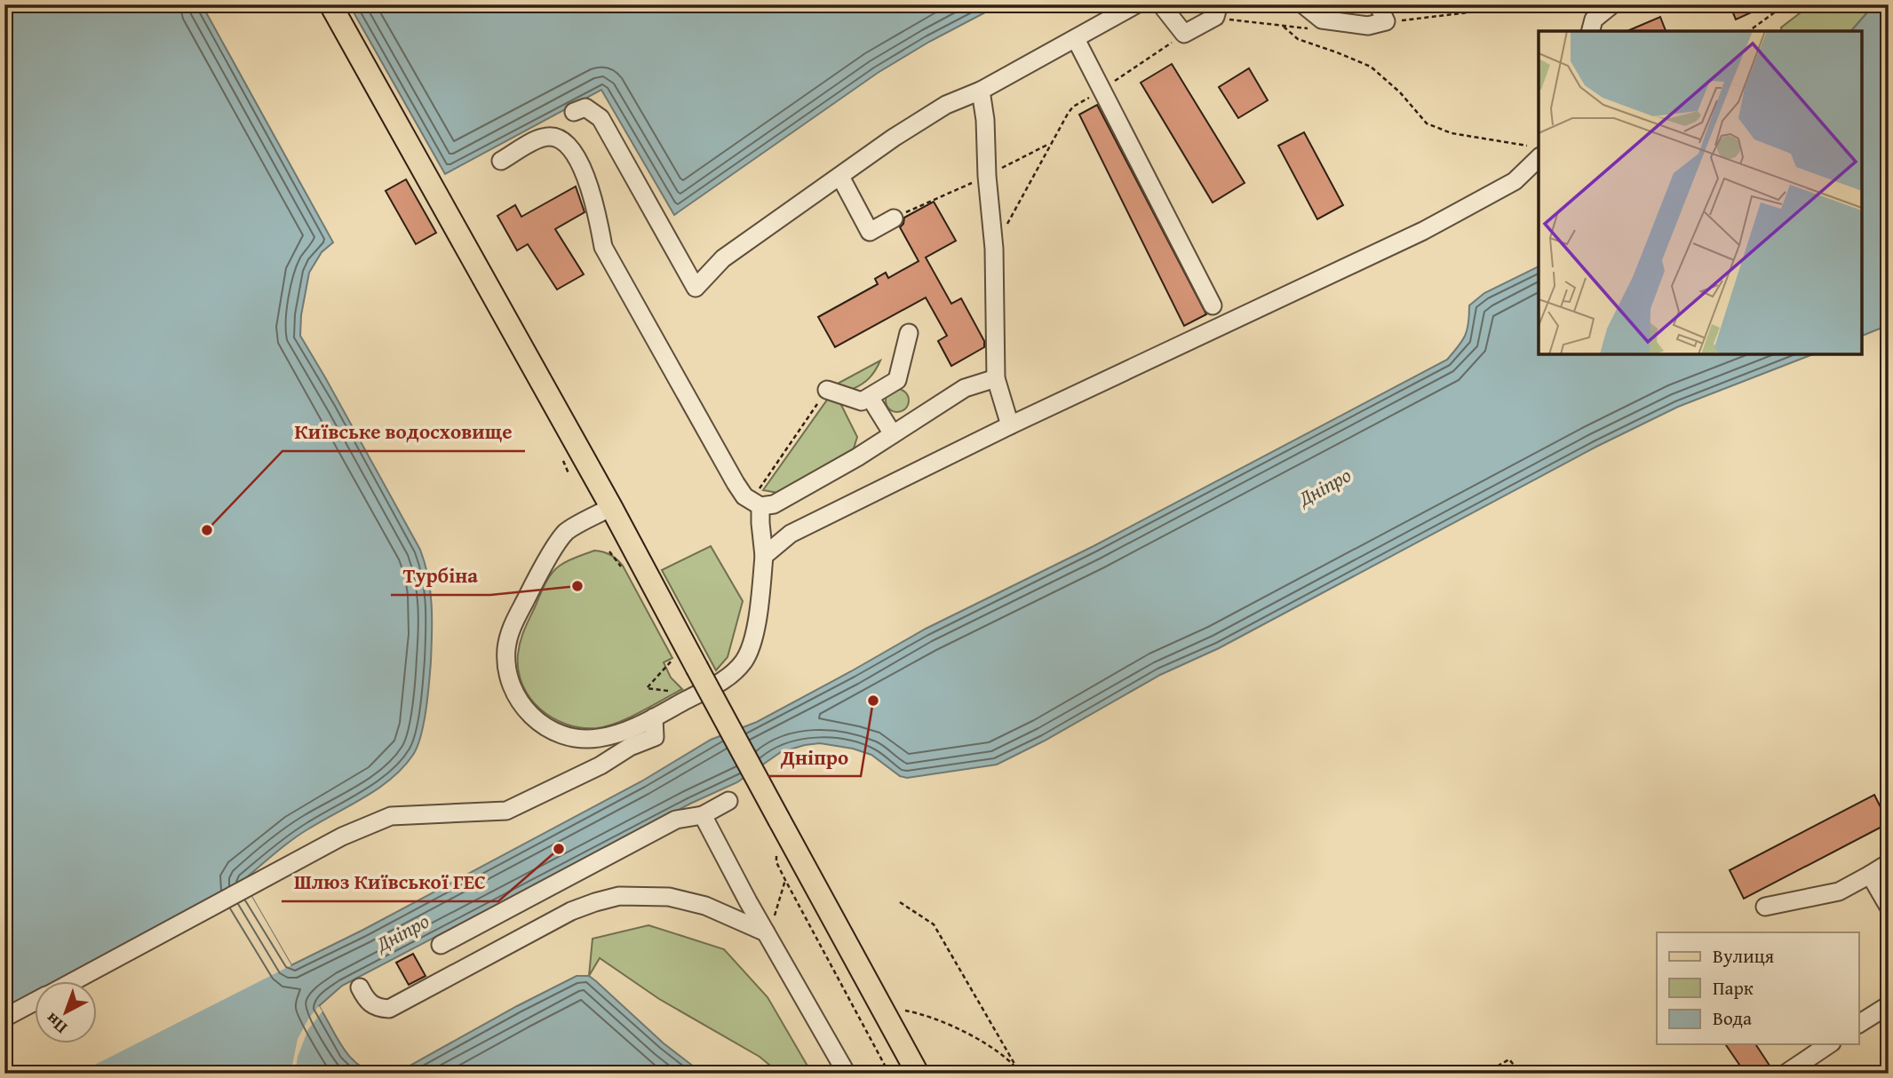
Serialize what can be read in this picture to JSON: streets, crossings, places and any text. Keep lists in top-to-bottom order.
{
  "water": ["Дніпро"],
  "places": [
    "Київське водосховище",
    "Турбіна",
    "Дніпро",
    "Шлюз Київської ГЕС"
  ],
  "legend": ["Вулиця", "Парк", "Вода"],
  "north": "bottom left"
}
